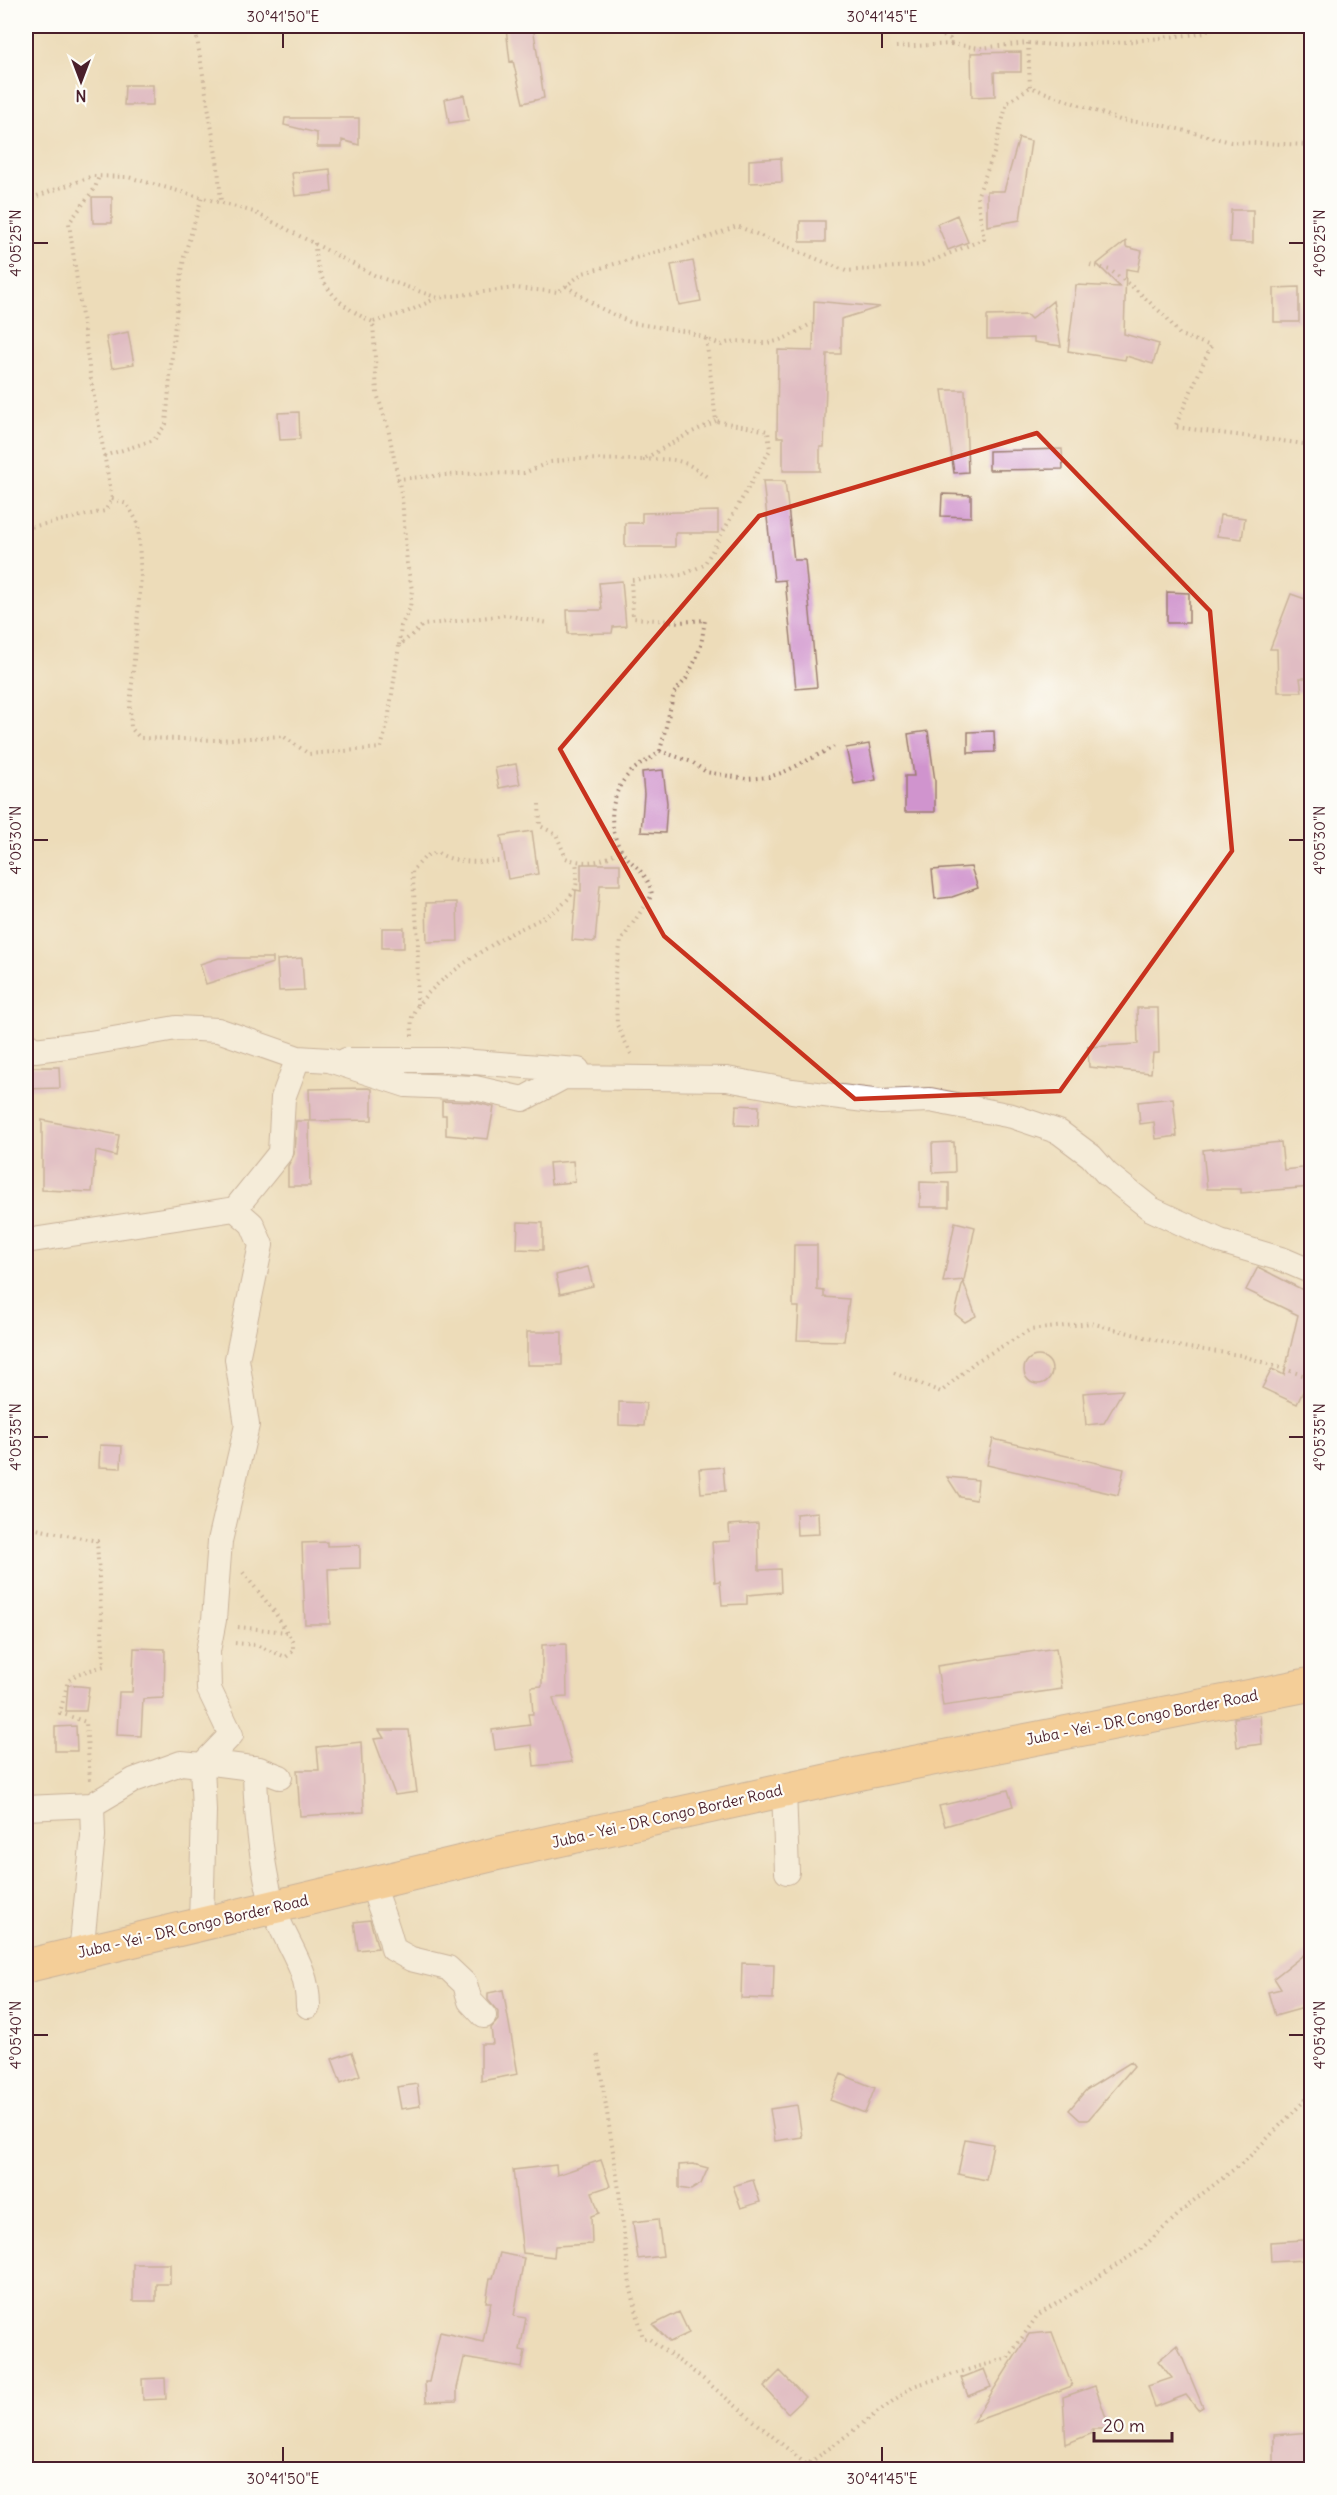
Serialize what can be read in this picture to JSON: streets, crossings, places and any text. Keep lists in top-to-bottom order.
{
  "streets": {
    "main road": ["Juba - Yei - DR Congo Border Road"]
  },
  "scale_bar": "20 m",
  "north": "bottom",
  "coordinates": [
    "30°41'50\"E",
    "30°41'45\"E",
    "4°05'25\"N",
    "4°05'30\"N",
    "4°05'35\"N",
    "4°05'40\"N"
  ]
}
